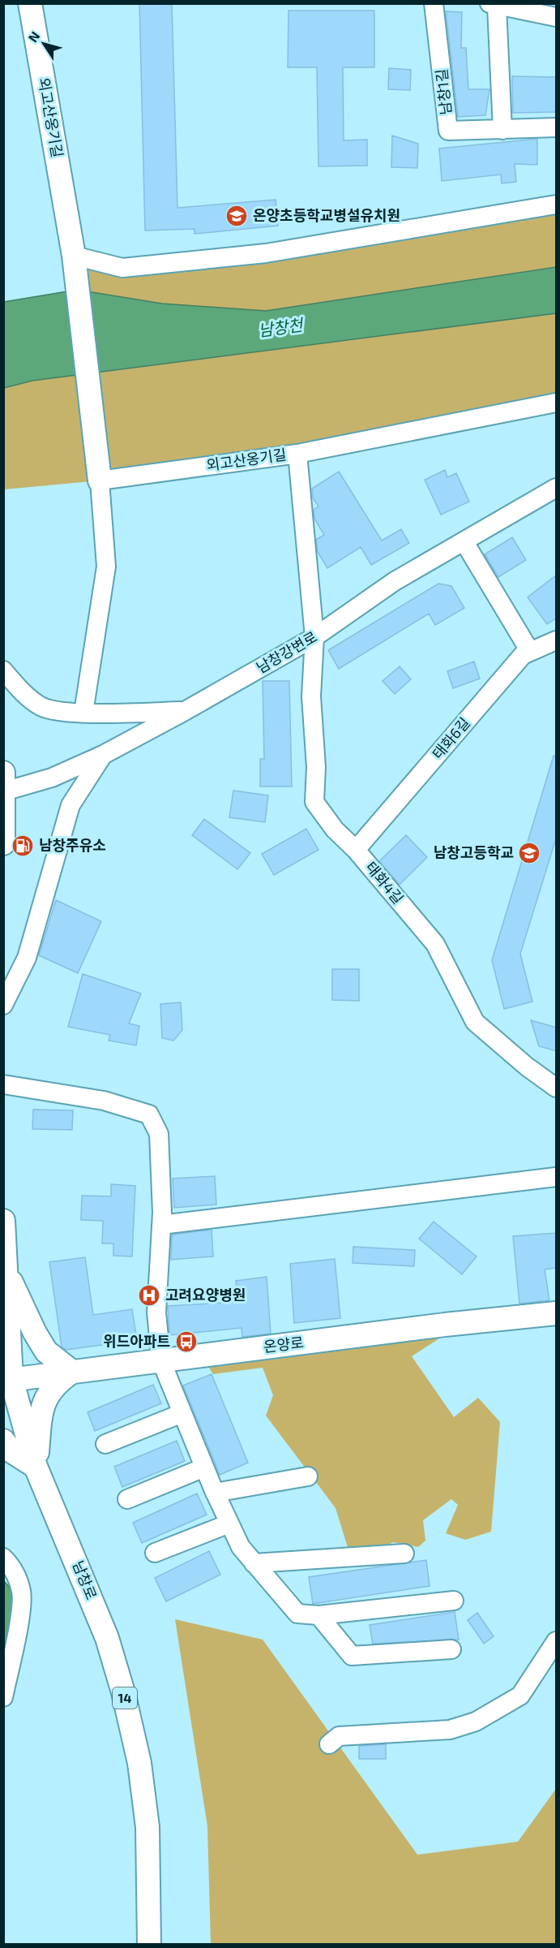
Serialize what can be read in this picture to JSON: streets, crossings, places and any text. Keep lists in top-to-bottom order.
{
  "streets": {
    "main road": [
      "외고산옹기길",
      "온양로",
      "남창로",
      "14"
    ],
    "street": [
      "남창1길",
      "남창강변로",
      "태화6길",
      "태화4길"
    ]
  },
  "crossings": [
    ["외고산옹기길", "남창강변로"],
    ["외고산옹기길", "태화4길"],
    ["남창강변로", "태화4길"],
    ["태화6길", "태화4길"],
    ["온양로", "남창로"]
  ],
  "water": ["남창천"],
  "places": {
    "school or university": ["온양초등학교병설유치원", "남창고등학교"],
    "fuel station": ["남창주유소"],
    "hospital": ["고려요양병원"],
    "bus stop": ["위드아파트"]
  },
  "north": "top left"
}
